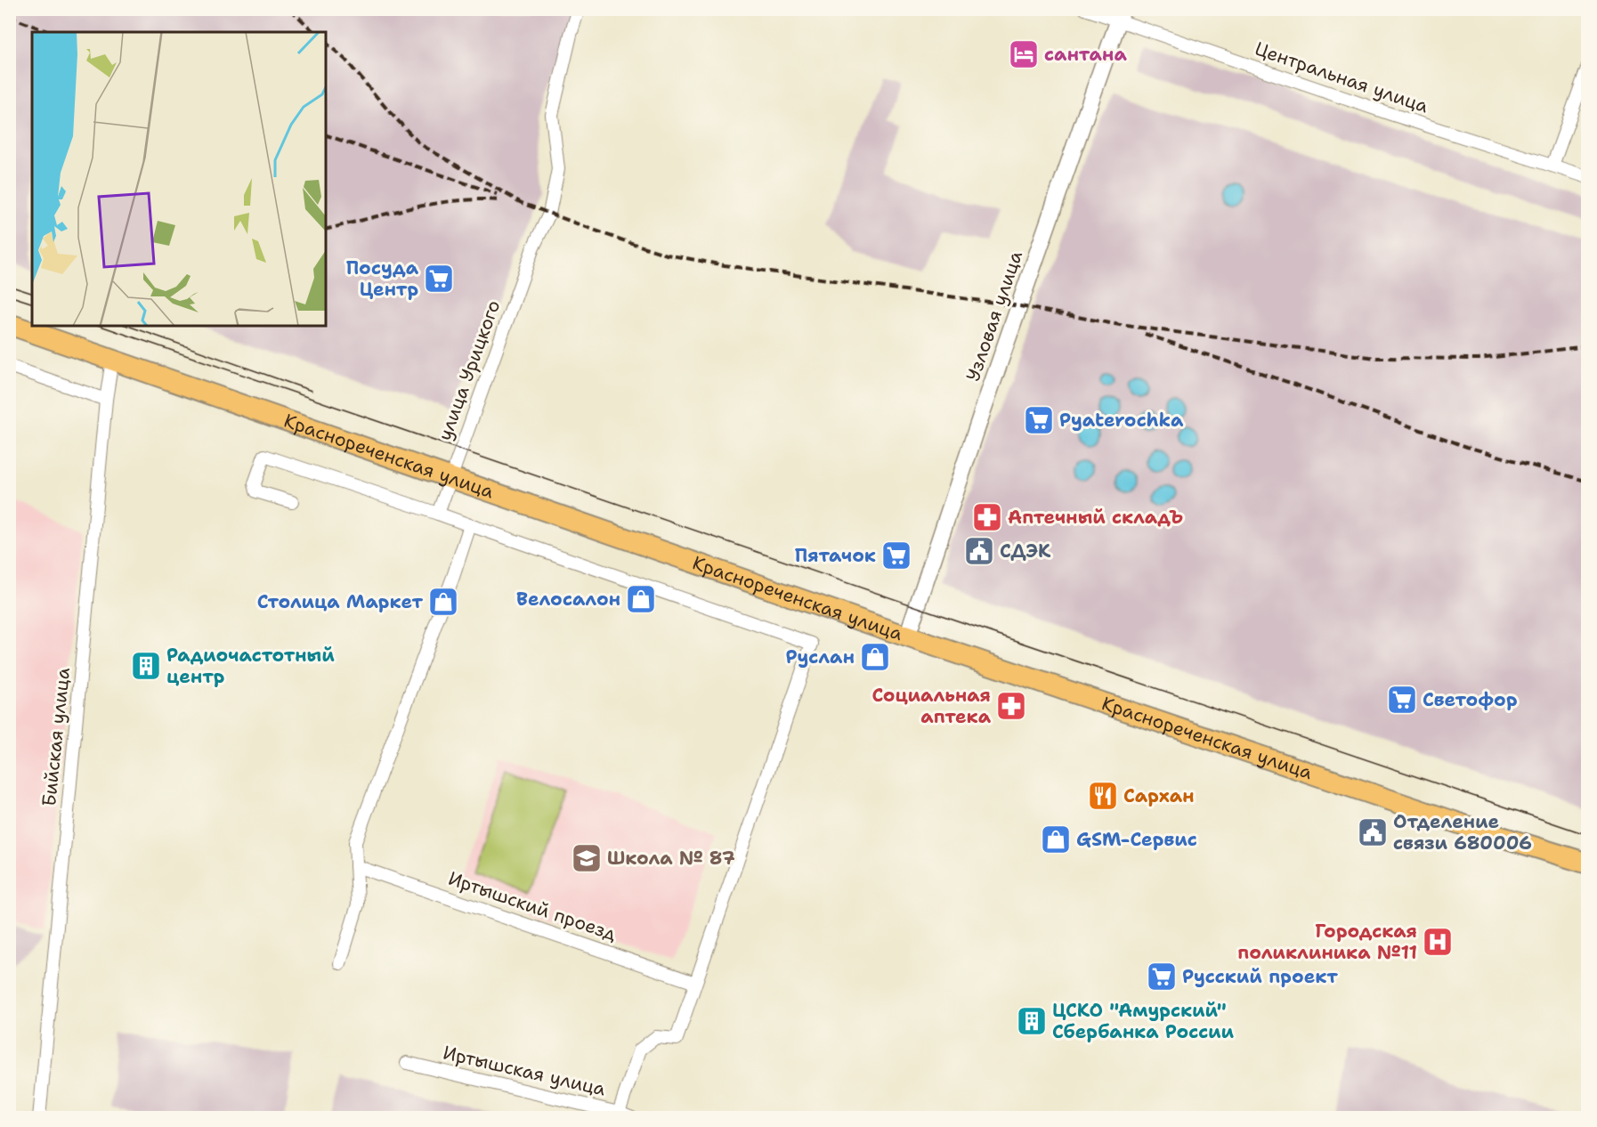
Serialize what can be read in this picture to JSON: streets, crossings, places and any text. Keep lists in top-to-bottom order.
{
  "streets": {
    "main road": ["Краснореченская улица"],
    "street": [
      "Центральная улица",
      "Узловая улица",
      "улица Урицкого",
      "Бийская улица",
      "Иртышский проезд",
      "Иртышская улица"
    ]
  },
  "crossings": [
    ["Центральная улица", "Узловая улица"],
    ["Узловая улица", "Краснореченская улица"],
    ["улица Урицкого", "Краснореченская улица"],
    ["Краснореченская улица", "Бийская улица"]
  ],
  "places": {
    "hotel": ["сантана"],
    "supermarket": [
      "Посуда Центр",
      "Pyaterochka",
      "Пятачок",
      "Светофор",
      "Русский проект"
    ],
    "pharmacy": ["Аптечный складЪ", "Социальная аптека"],
    "public building": ["СДЭК", "Отделение связи 680006"],
    "shop": [
      "Велосалон",
      "Столица Маркет",
      "Руслан",
      "GSM-Сервис"
    ],
    "building": ["Радиочастотный центр", "ЦСКО \"Амурский\" Сбербанка России"],
    "restaurant": ["Сархан"],
    "school or university": ["Школа № 87"],
    "hospital": ["Городская поликлиника №11"]
  }
}
